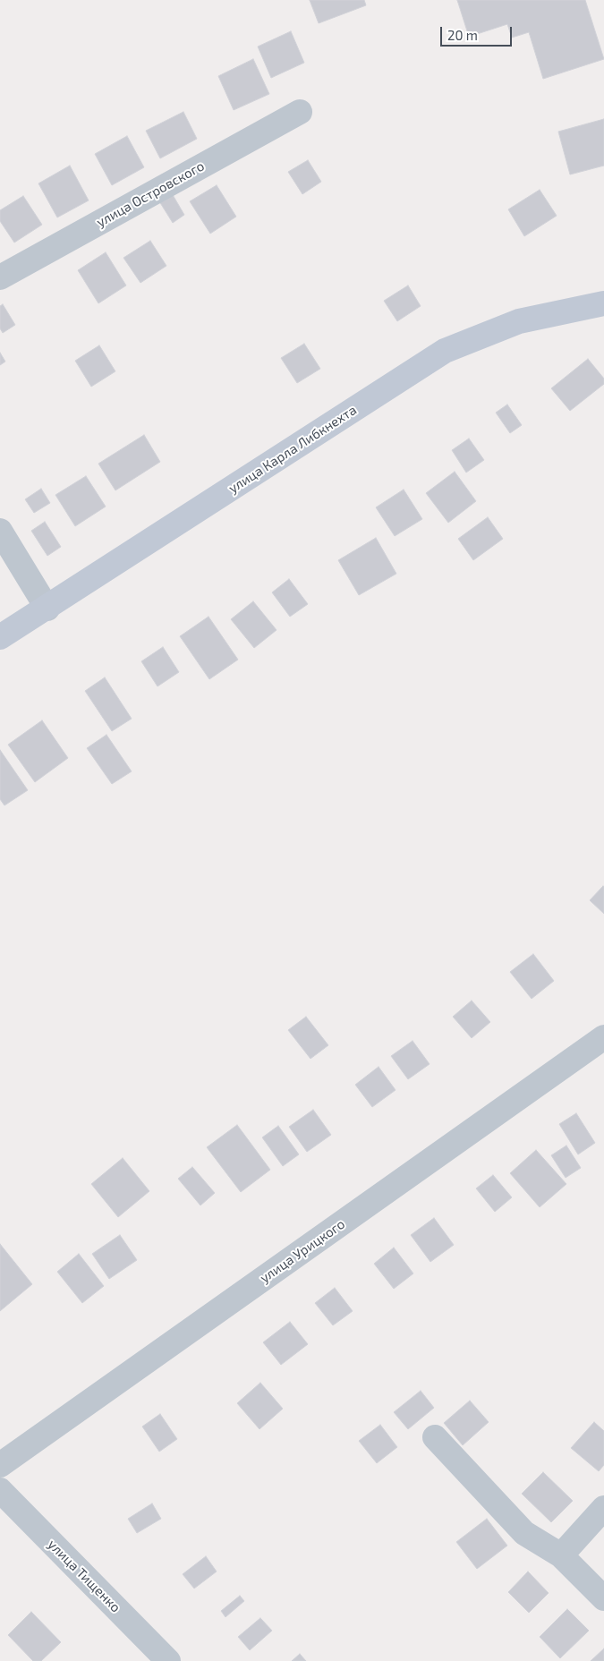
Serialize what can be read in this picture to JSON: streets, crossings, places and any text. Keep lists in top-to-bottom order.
{
  "streets": {
    "main road": ["улица Карла Либкнехта"],
    "street": ["улица Островского", "улица Урицкого", "улица Тищенко"]
  },
  "scale_bar": "20 m"
}
